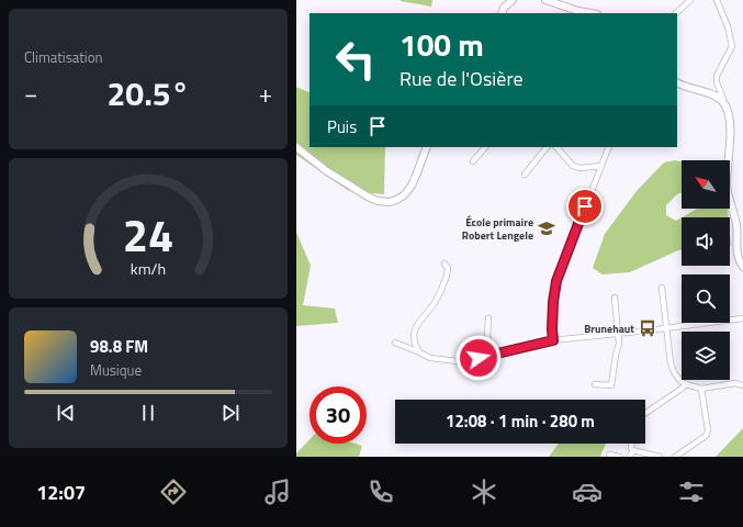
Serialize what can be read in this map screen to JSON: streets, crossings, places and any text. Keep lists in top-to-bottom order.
{
  "places": {
    "school or university": ["École primaire Robert Lengele"],
    "bus stop": ["Brunehaut"]
  },
  "north": "top left",
  "page": {
    "tile": "Climatisation",
    "turn": ["100 m", "Rue de l'Osière"],
    "heat": ["−", "20.5°", "+"],
    "then": "Puis",
    "song": ["98.8 FM", "Musique"],
    "limit": "30",
    "trip": "12:08 · 1 min · 280 m",
    "tabs": "12:07",
    "gauge": ["24", "km/h"]
  }
}
